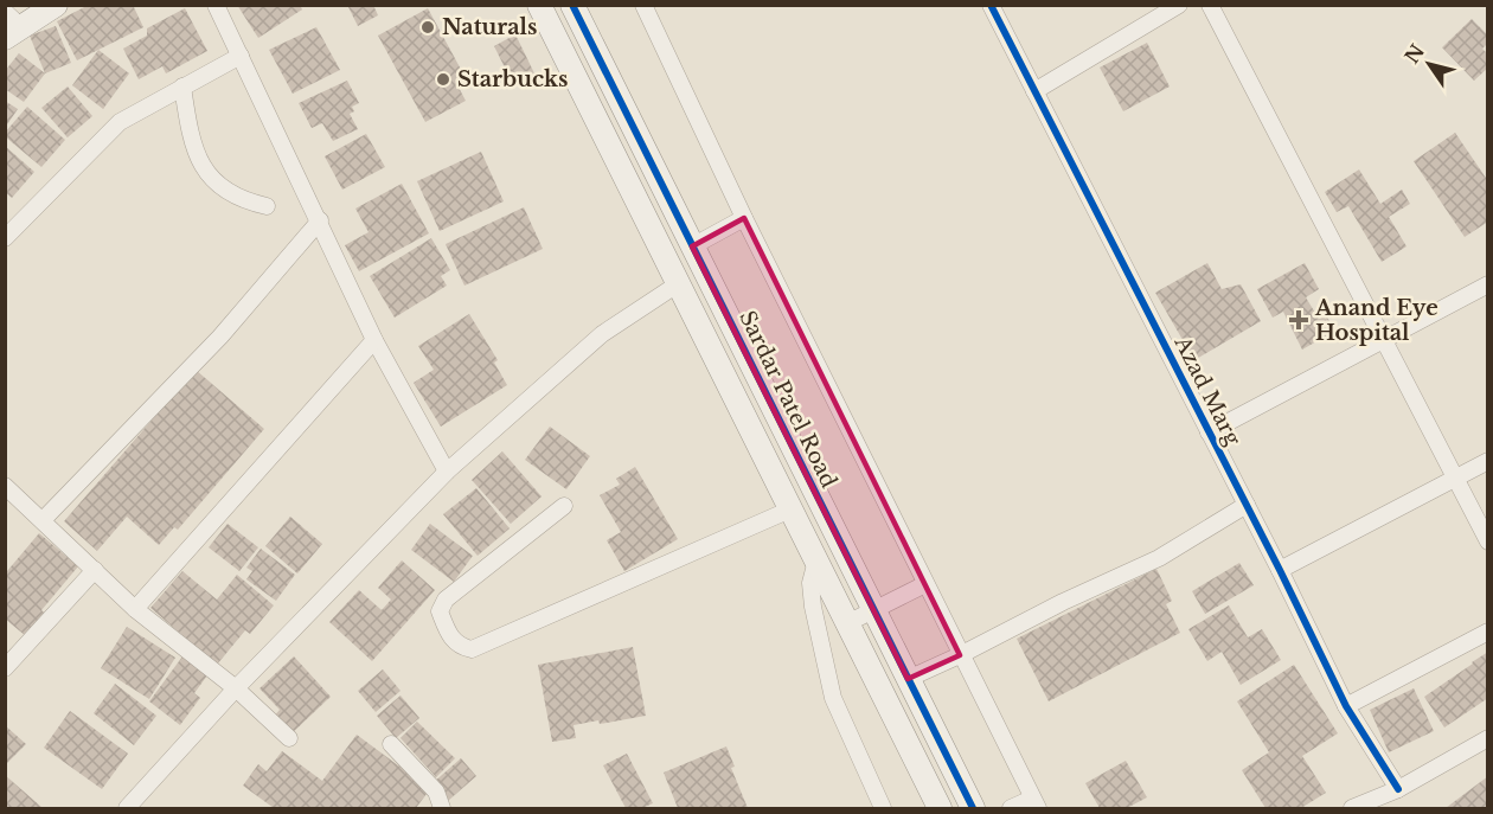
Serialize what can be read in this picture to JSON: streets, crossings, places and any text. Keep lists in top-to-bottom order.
{
  "streets": {
    "street": ["Azad Marg", "Sardar Patel Road"]
  },
  "places": {
    "other": ["Naturals", "Starbucks"],
    "health": ["Anand Eye Hospital"]
  },
  "north": "top left"
}
